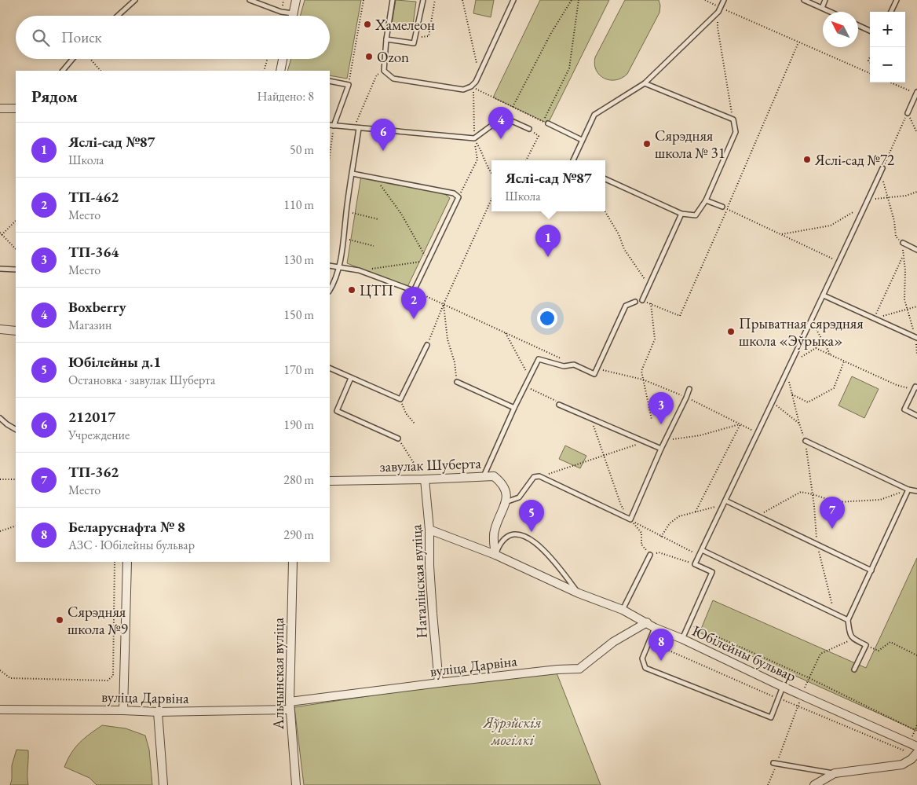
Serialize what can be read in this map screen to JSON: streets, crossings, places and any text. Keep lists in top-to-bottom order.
{
  "streets": {
    "street": [
      "завулак Шуберта",
      "Наталінская вуліца",
      "Юбілейны бульвар",
      "вуліца Дарвіна",
      "Альчынская вуліца"
    ]
  },
  "crossings": [
    ["завулак Шуберта", "Наталінская вуліца"],
    ["Наталінская вуліца", "Юбілейны бульвар"],
    ["Наталінская вуліца", "вуліца Дарвіна"],
    ["Юбілейны бульвар", "вуліца Дарвіна"],
    ["вуліца Дарвіна", "Альчынская вуліца"]
  ],
  "parks": ["Яўрэйскія могілкі"],
  "places": [
    "Хамелеон",
    "Ozon",
    "Сярэдняя школа № 31",
    "Яслі-сад №72",
    "ЦТП",
    "Прыватная сярэдняя школа «Эўрыка»",
    "Сярэдняя школа №9"
  ],
  "north": "top left",
  "page": {
    "map_buttons": ["+", "−"],
    "search": "Поиск",
    "heading": ["Рядом", "Найдено: 8"],
    "pins": [
      "4",
      "6",
      "1",
      "2",
      "3",
      "7",
      "5",
      "8"
    ],
    "list": [
      {
        "mark": "1",
        "name": "Яслі-сад №87",
        "note": "Школа",
        "value": "50 m"
      },
      {
        "mark": "2",
        "name": "ТП-462",
        "note": "Место",
        "value": "110 m"
      },
      {
        "mark": "3",
        "name": "ТП-364",
        "note": "Место",
        "value": "130 m"
      },
      {
        "mark": "4",
        "name": "Boxberry",
        "note": "Магазин",
        "value": "150 m"
      },
      {
        "mark": "5",
        "name": "Юбілейны д.1",
        "note": "Остановка · завулак Шуберта",
        "value": "170 m"
      },
      {
        "mark": "6",
        "name": "212017",
        "note": "Учреждение",
        "value": "190 m"
      },
      {
        "mark": "7",
        "name": "ТП-362",
        "note": "Место",
        "value": "280 m"
      },
      {
        "mark": "8",
        "name": "Беларуснафта № 8",
        "note": "АЗС · Юбілейны бульвар",
        "value": "290 m"
      }
    ],
    "popup": ["Яслі-сад №87", "Школа"]
  }
}
